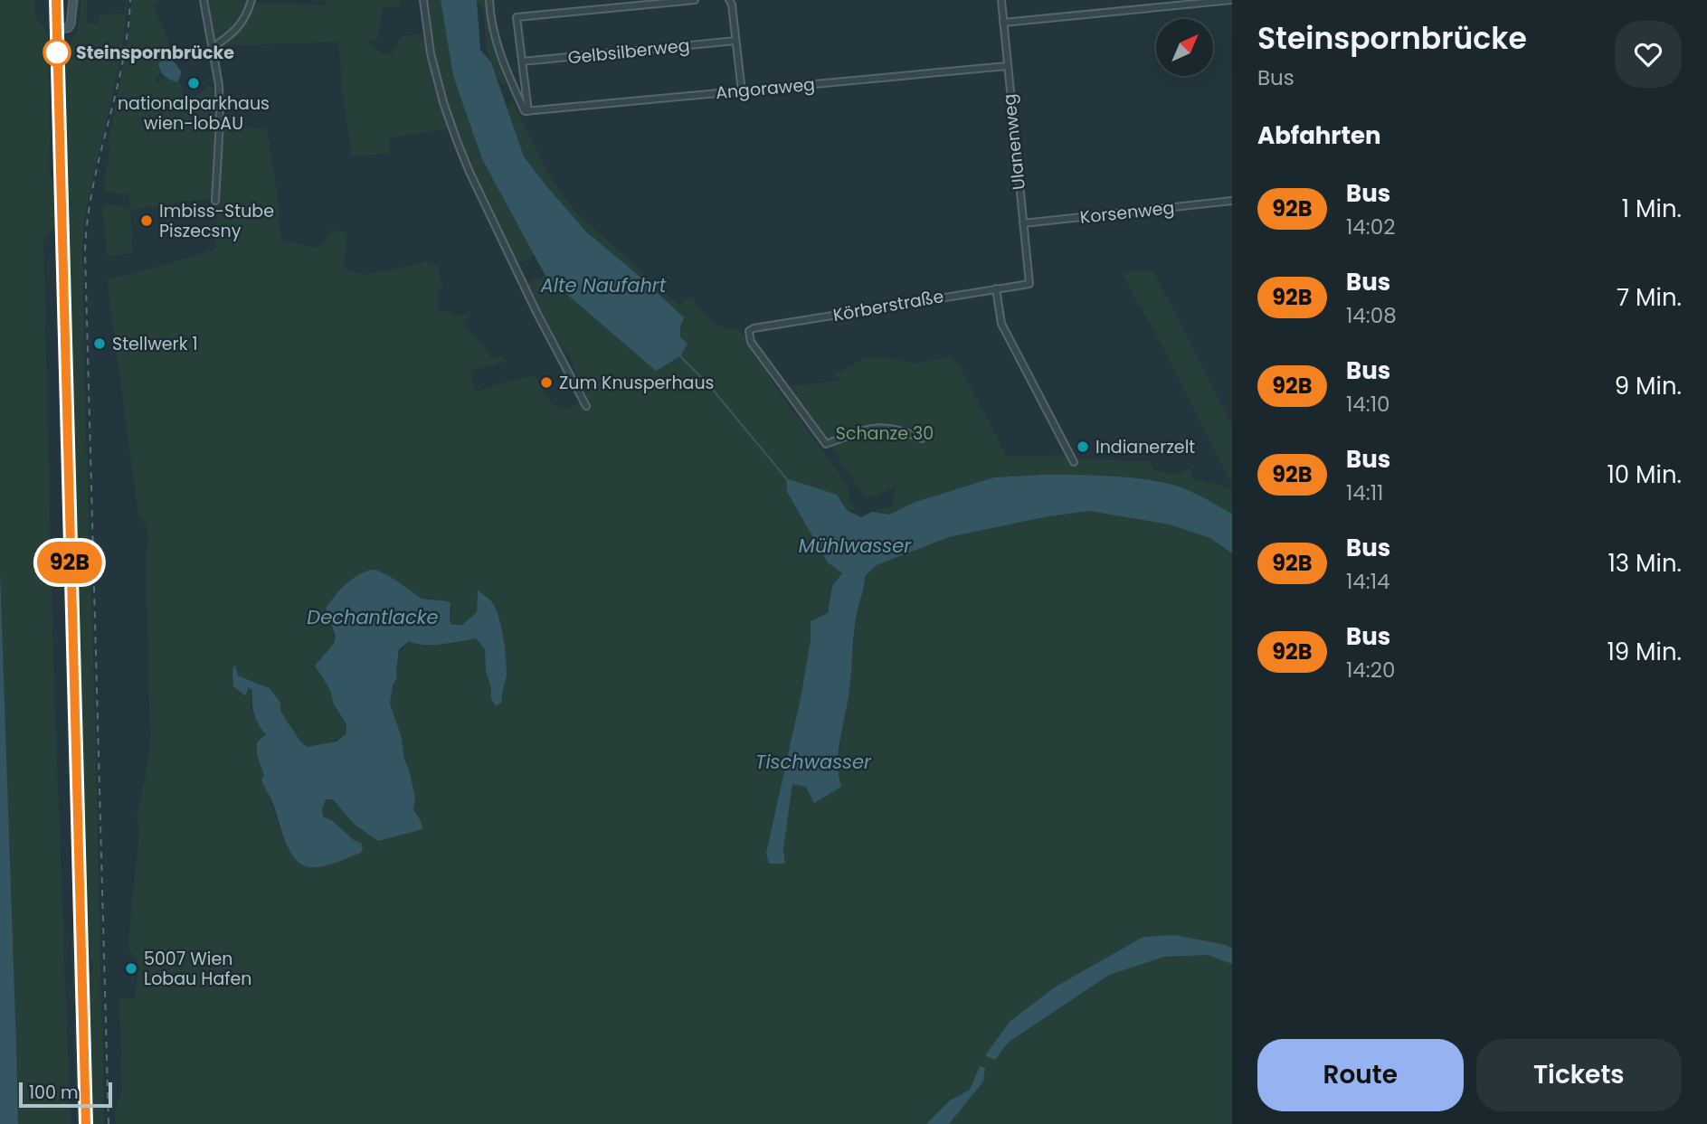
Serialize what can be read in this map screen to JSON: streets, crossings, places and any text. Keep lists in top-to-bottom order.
{
  "streets": {
    "street": [
      "Gelbsilberweg",
      "Angoraweg",
      "Ulanenweg",
      "Korsenweg",
      "Körberstraße"
    ]
  },
  "crossings": [
    ["Angoraweg", "Ulanenweg"],
    ["Ulanenweg", "Korsenweg"],
    ["Ulanenweg", "Körberstraße"]
  ],
  "water": [
    "Alte Naufahrt",
    "Mühlwasser",
    "Dechantlacke",
    "Tischwasser"
  ],
  "parks": ["Schanze 30"],
  "places": [
    "Steinspornbrücke",
    "nationalparkhaus wien-lobAU",
    "Imbiss-Stube Piszecsny",
    "Stellwerk 1",
    "Zum Knusperhaus",
    "Indianerzelt",
    "5007 Wien Lobau Hafen"
  ],
  "lines": ["bus line 92B"],
  "scale_bar": "100 m",
  "north": "top right",
  "page": {
    "on_map": "92B",
    "heading": [
      ["Steinspornbrücke", "Bus"],
      "Abfahrten"
    ],
    "list": [
      {
        "mark": "92B",
        "name": "Bus",
        "note": "14:02",
        "value": "1 Min."
      },
      {
        "mark": "92B",
        "name": "Bus",
        "note": "14:08",
        "value": "7 Min."
      },
      {
        "mark": "92B",
        "name": "Bus",
        "note": "14:10",
        "value": "9 Min."
      },
      {
        "mark": "92B",
        "name": "Bus",
        "note": "14:11",
        "value": "10 Min."
      },
      {
        "mark": "92B",
        "name": "Bus",
        "note": "14:14",
        "value": "13 Min."
      },
      {
        "mark": "92B",
        "name": "Bus",
        "note": "14:20",
        "value": "19 Min."
      }
    ],
    "buttons": ["Route", "Tickets"],
    "scale": "100 m"
  }
}
